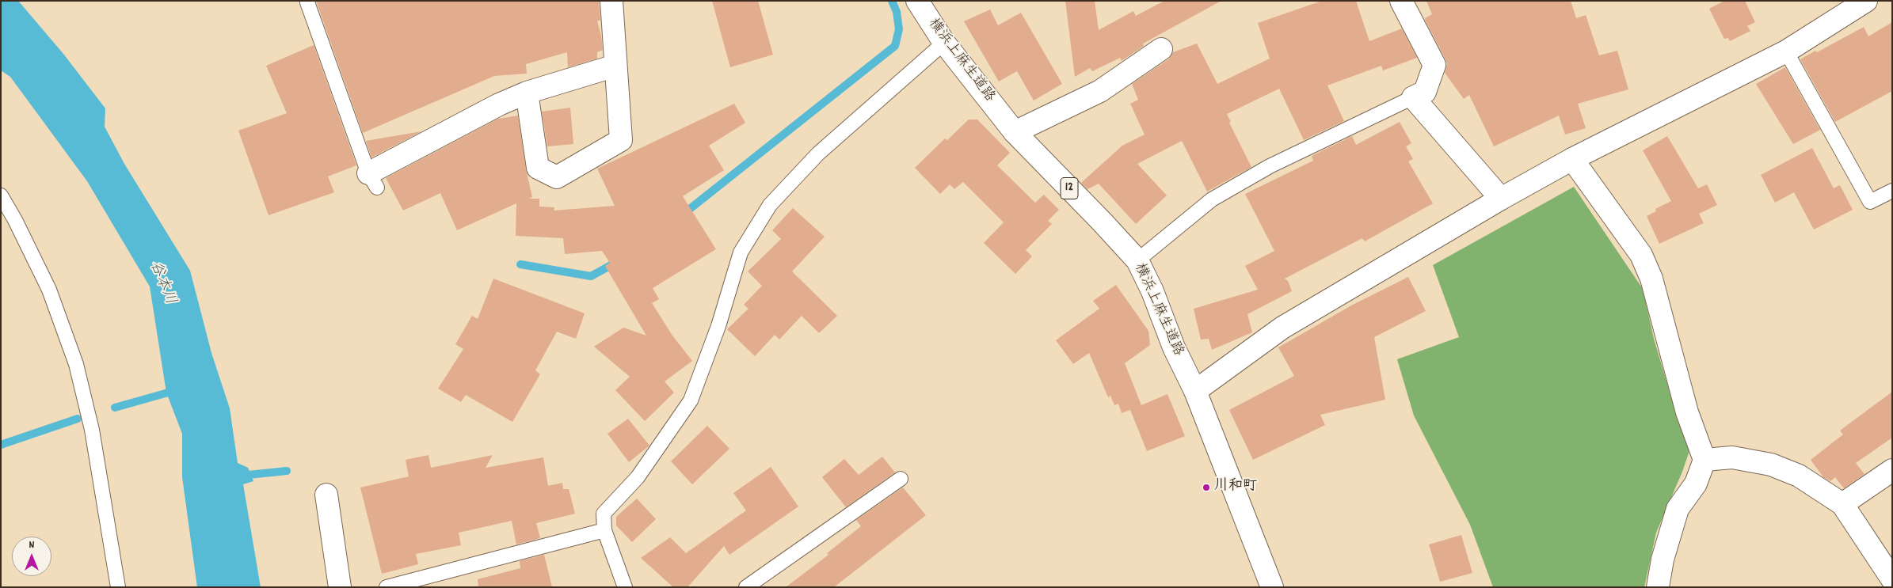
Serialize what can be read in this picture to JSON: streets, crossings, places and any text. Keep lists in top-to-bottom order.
{
  "streets": {
    "street": ["横浜上麻生道路", "12"]
  },
  "water": ["谷本川"],
  "places": ["川和町"],
  "north": "top"
}
